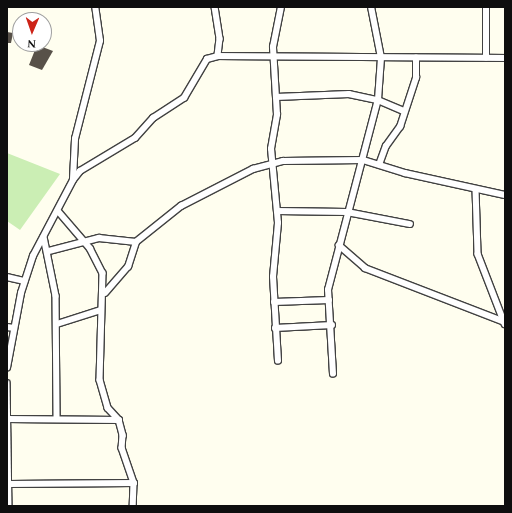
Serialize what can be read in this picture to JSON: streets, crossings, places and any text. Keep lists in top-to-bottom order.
{
  "north": "bottom"
}
